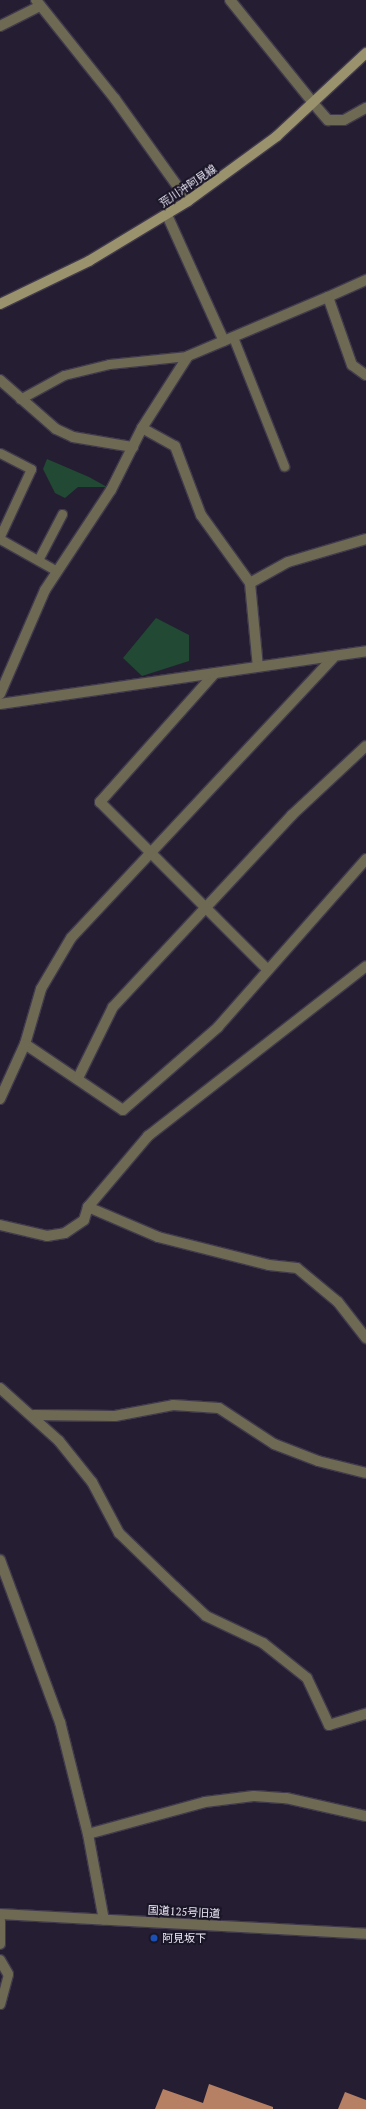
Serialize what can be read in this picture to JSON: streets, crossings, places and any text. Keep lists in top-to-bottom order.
{
  "streets": {
    "main road": ["荒川沖阿見線"],
    "street": ["国道125号旧道"]
  },
  "places": ["阿見坂下"]
}
